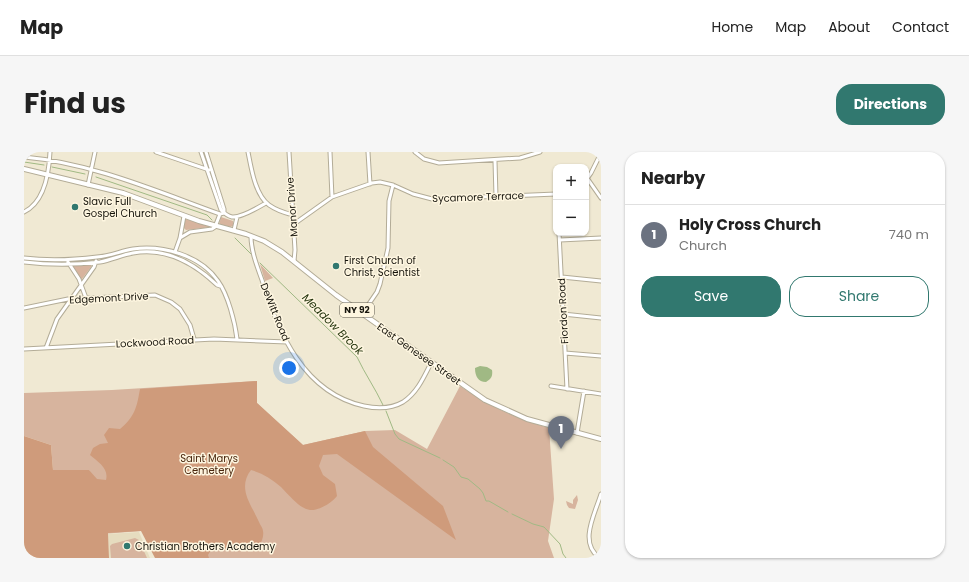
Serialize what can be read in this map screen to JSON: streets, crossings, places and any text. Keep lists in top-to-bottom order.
{
  "streets": {
    "main road": ["NY 92", "East Genesee Street"],
    "street": [
      "Sycamore Terrace",
      "Manor Drive",
      "Edgemont Drive",
      "Fiordon Road",
      "DeWitt Road",
      "Lockwood Road"
    ]
  },
  "crossings": [
    ["Sycamore Terrace", "Manor Drive"],
    ["Manor Drive", "East Genesee Street"],
    ["Edgemont Drive", "Lockwood Road"],
    ["DeWitt Road", "Lockwood Road"],
    ["DeWitt Road", "East Genesee Street"]
  ],
  "water": ["Meadow Brook"],
  "parks": ["Saint Marys Cemetery"],
  "places": ["Slavic Full Gospel Church", "First Church of Christ, Scientist", "Christian Brothers Academy"],
  "page": {
    "header": "Map",
    "nav": [
      "Home",
      "Map",
      "About",
      "Contact"
    ],
    "title": "Find us",
    "buttons": [
      "Directions",
      ["Save", "Share"]
    ],
    "heading": "Nearby",
    "map_buttons": ["+", "−"],
    "list": [
      {
        "mark": "1",
        "name": "Holy Cross Church",
        "note": "Church",
        "value": "740 m"
      }
    ],
    "pins": "1"
  }
}
